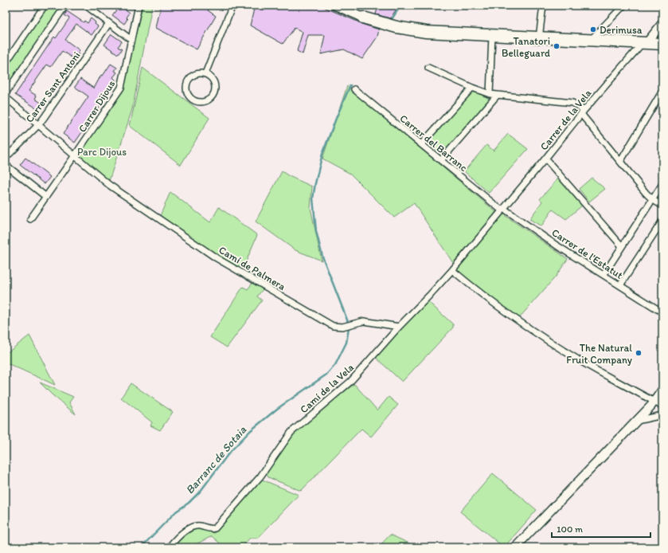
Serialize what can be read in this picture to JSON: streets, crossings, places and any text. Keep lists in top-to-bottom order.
{
  "streets": {
    "street": [
      "Carrer Sant Antoni",
      "Carrer Dijous",
      "Carrer de la Vela",
      "Carrer del Barranc",
      "Carrer de l'Estatut",
      "Camí de Palmera",
      "Camí de la Vela"
    ]
  },
  "crossings": [
    ["Carrer Sant Antoni", "Camí de Palmera"],
    ["Carrer Dijous", "Camí de Palmera"],
    ["Carrer de la Vela", "Carrer del Barranc"],
    ["Carrer de la Vela", "Carrer de l'Estatut"],
    ["Carrer de la Vela", "Camí de la Vela"],
    ["Carrer del Barranc", "Carrer de l'Estatut"],
    ["Carrer del Barranc", "Camí de la Vela"],
    ["Carrer de l'Estatut", "Camí de la Vela"],
    ["Camí de Palmera", "Camí de la Vela"]
  ],
  "water": ["Barranc de Sotaia"],
  "parks": ["Parc Dijous"],
  "places": ["Derimusa", "Tanatori Belleguard", "The Natural Fruit Company"],
  "scale_bar": "100 m"
}
